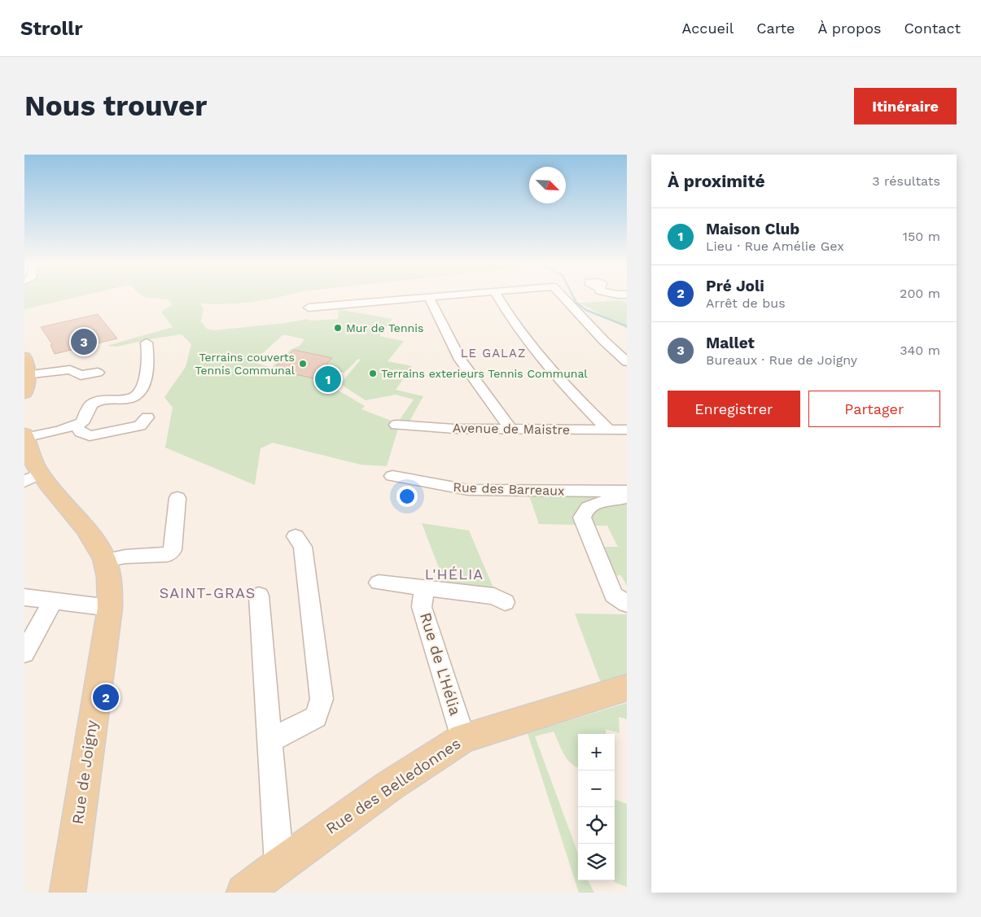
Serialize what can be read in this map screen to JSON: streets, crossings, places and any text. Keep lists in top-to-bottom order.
{
  "streets": {
    "main road": ["Rue de Joigny", "Rue des Belledonnes"],
    "street": ["Avenue de Maistre", "Rue des Barreaux", "Rue de L'Hélia"]
  },
  "crossings": [
    ["Rue de L'Hélia", "Rue des Belledonnes"]
  ],
  "districts": ["LE GALAZ", "L'HÉLIA", "SAINT-GRAS"],
  "places": ["Mur de Tennis", "Terrains couverts Tennis Communal", "Terrains exterieurs Tennis Communal"],
  "north": "bottom right",
  "page": {
    "header": "Strollr",
    "nav": [
      "Accueil",
      "Carte",
      "À propos",
      "Contact"
    ],
    "buttons": [
      "Itinéraire",
      ["Enregistrer", "Partager"]
    ],
    "title": "Nous trouver",
    "heading": ["À proximité", "3 résultats"],
    "list": [
      {
        "mark": "1",
        "name": "Maison Club",
        "note": "Lieu · Rue Amélie Gex",
        "value": "150 m"
      },
      {
        "mark": "2",
        "name": "Pré Joli",
        "note": "Arrêt de bus",
        "value": "200 m"
      },
      {
        "mark": "3",
        "name": "Mallet",
        "note": "Bureaux · Rue de Joigny",
        "value": "340 m"
      }
    ],
    "pins": ["3", "1", "2"],
    "map_buttons": ["+", "−"]
  }
}
